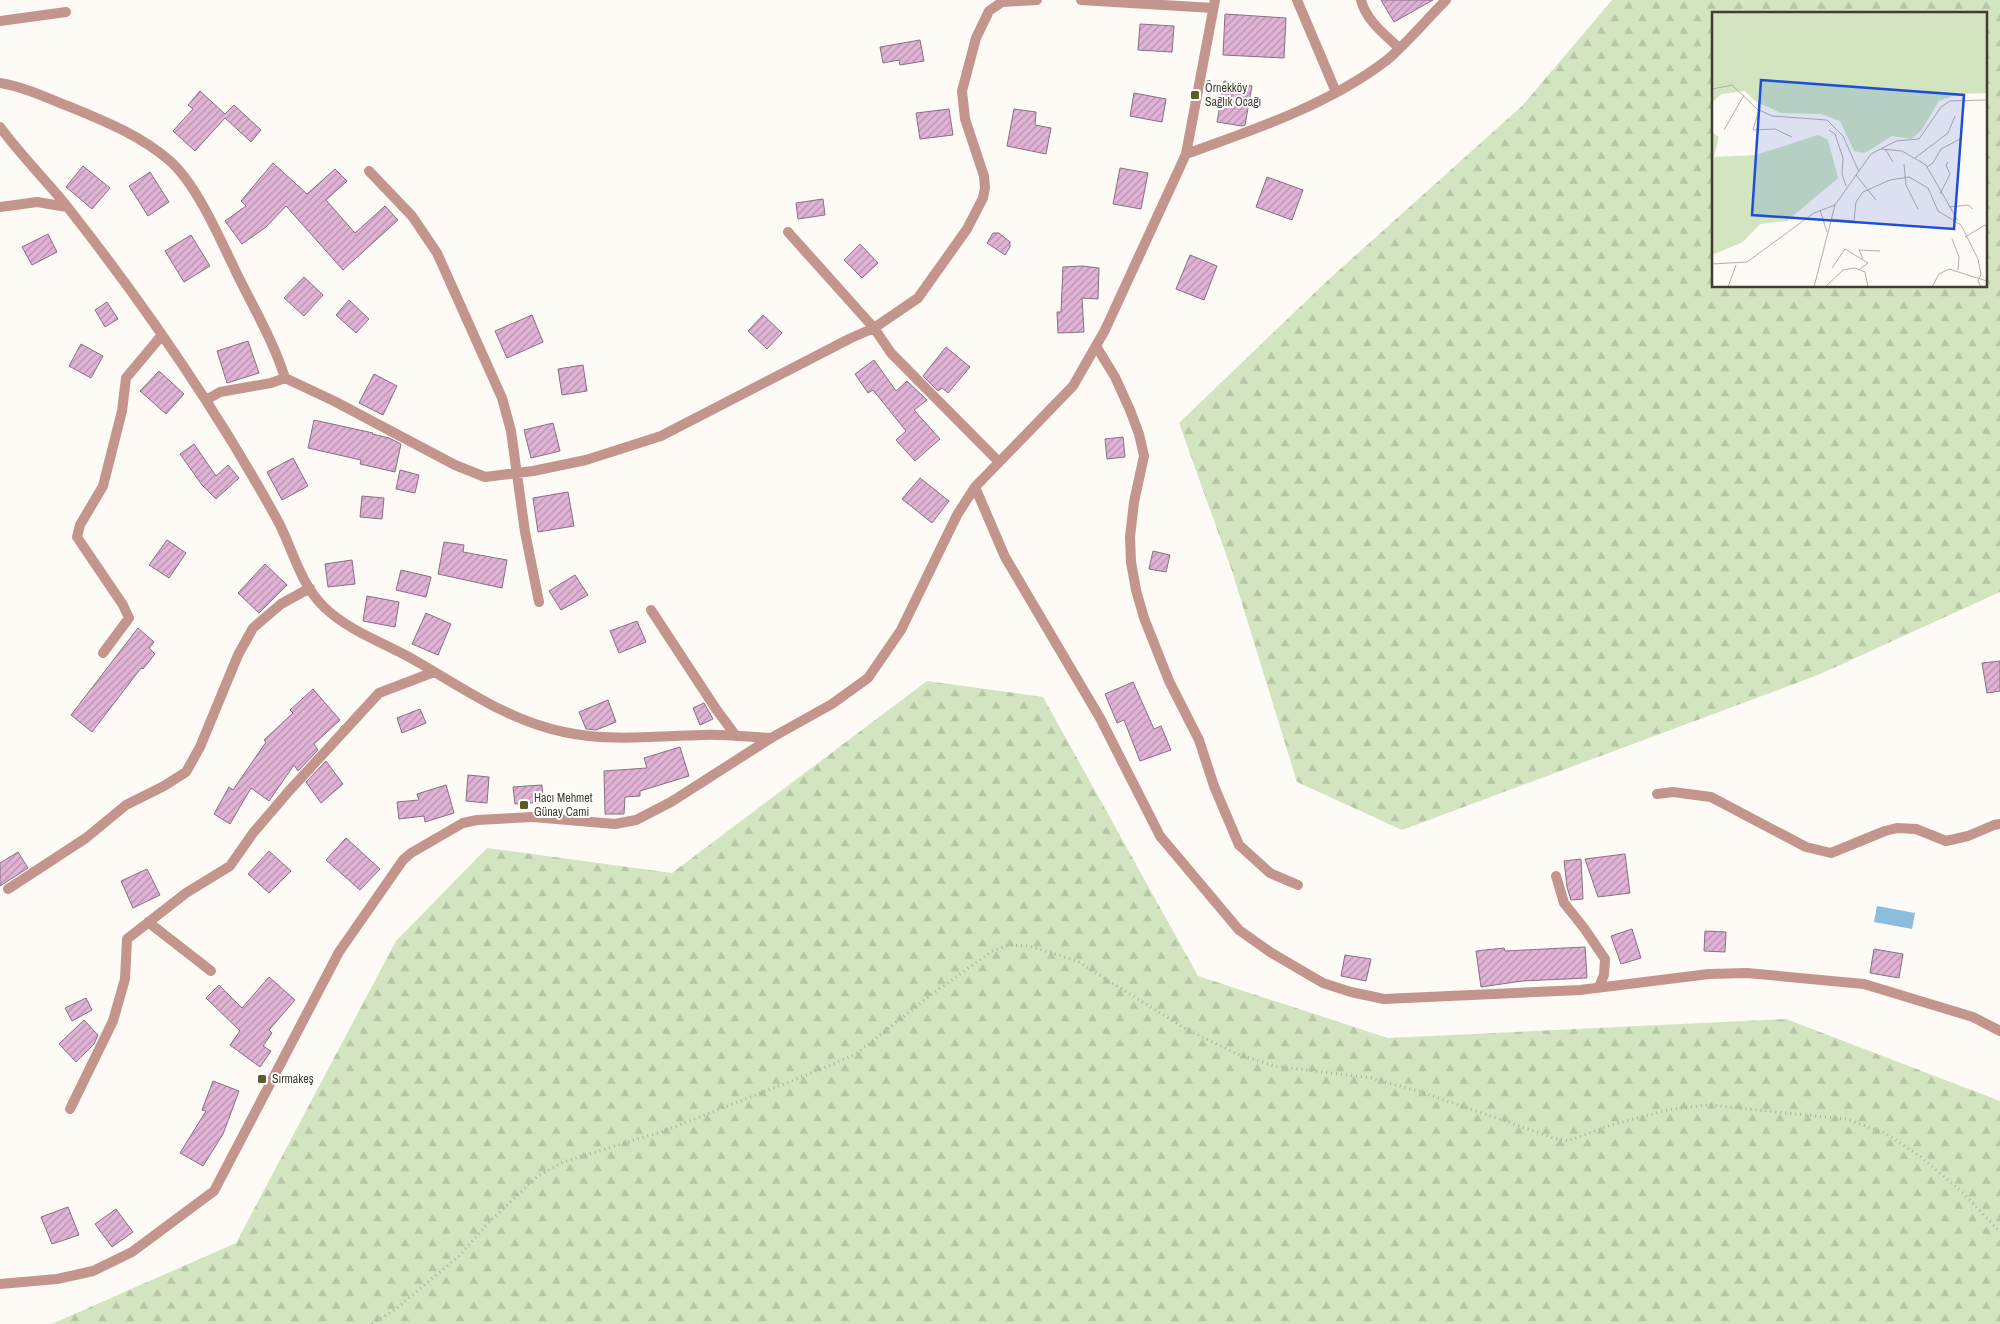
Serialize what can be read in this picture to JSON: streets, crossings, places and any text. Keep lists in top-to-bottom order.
{
  "places": {
    "transit": ["Örnekköy Sağlık Ocağı", "Hacı Mehmet Günay Cami", "Sırmakeş"]
  }
}
